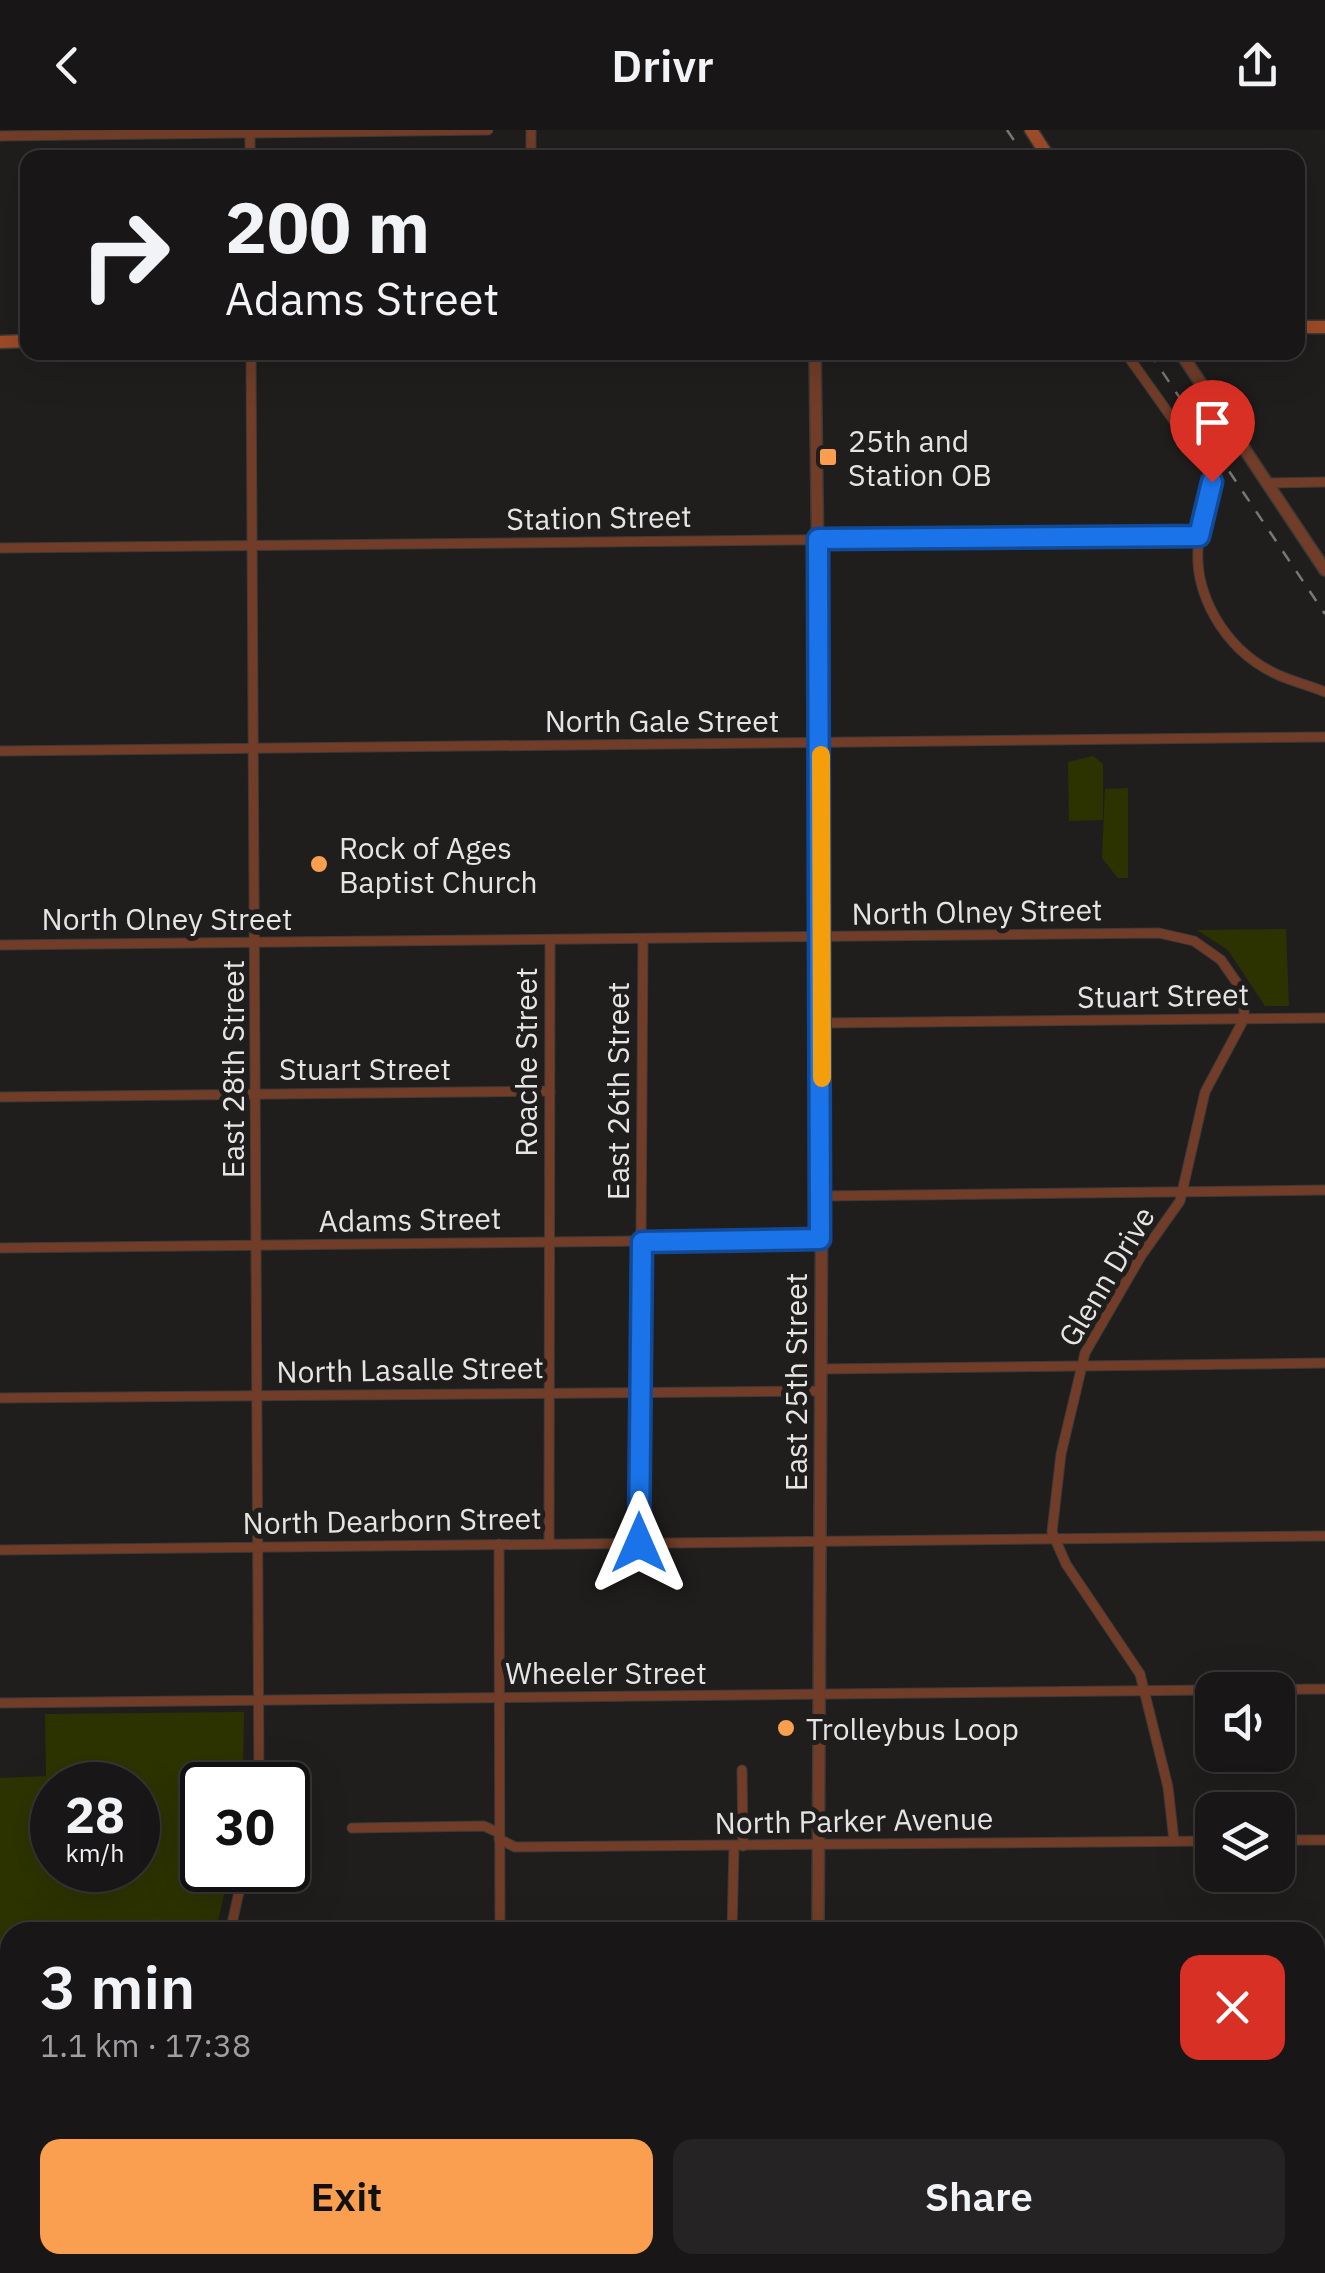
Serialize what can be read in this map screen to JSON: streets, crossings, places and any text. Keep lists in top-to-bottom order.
{
  "streets": {
    "street": [
      "Station Street",
      "North Gale Street",
      "North Olney Street",
      "Stuart Street",
      "Roache Street",
      "East 28th Street",
      "East 26th Street",
      "Adams Street",
      "Glenn Drive",
      "North Lasalle Street",
      "East 25th Street",
      "North Dearborn Street",
      "Wheeler Street",
      "North Parker Avenue"
    ]
  },
  "crossings": [
    ["Station Street", "East 28th Street"],
    ["Station Street", "East 25th Street"],
    ["North Gale Street", "East 28th Street"],
    ["North Gale Street", "East 25th Street"],
    ["North Olney Street", "Stuart Street"],
    ["North Olney Street", "Roache Street"],
    ["North Olney Street", "East 28th Street"],
    ["North Olney Street", "East 26th Street"],
    ["North Olney Street", "Glenn Drive"],
    ["North Olney Street", "East 25th Street"],
    ["Stuart Street", "Roache Street"],
    ["Stuart Street", "East 28th Street"],
    ["Stuart Street", "Glenn Drive"],
    ["Stuart Street", "East 25th Street"],
    ["Roache Street", "Adams Street"],
    ["Roache Street", "North Lasalle Street"],
    ["Roache Street", "North Dearborn Street"],
    ["East 28th Street", "Adams Street"],
    ["East 28th Street", "North Lasalle Street"],
    ["East 28th Street", "North Dearborn Street"],
    ["East 28th Street", "Wheeler Street"],
    ["East 26th Street", "Adams Street"],
    ["East 26th Street", "North Lasalle Street"],
    ["East 26th Street", "North Dearborn Street"],
    ["Adams Street", "East 25th Street"],
    ["Glenn Drive", "North Dearborn Street"],
    ["North Lasalle Street", "East 25th Street"],
    ["East 25th Street", "North Dearborn Street"],
    ["East 25th Street", "Wheeler Street"],
    ["East 25th Street", "North Parker Avenue"]
  ],
  "places": {
    "transit": ["25th and Station OB"],
    "other": ["Rock of Ages Baptist Church", "Trolleybus Loop"]
  },
  "page": {
    "header": "Drivr",
    "turn": ["200 m", "Adams Street"],
    "speed": "28 km/h",
    "limit": "30",
    "heading": ["3 min", "1.1 km · 17:38"],
    "buttons": ["Exit", "Share"]
  }
}
